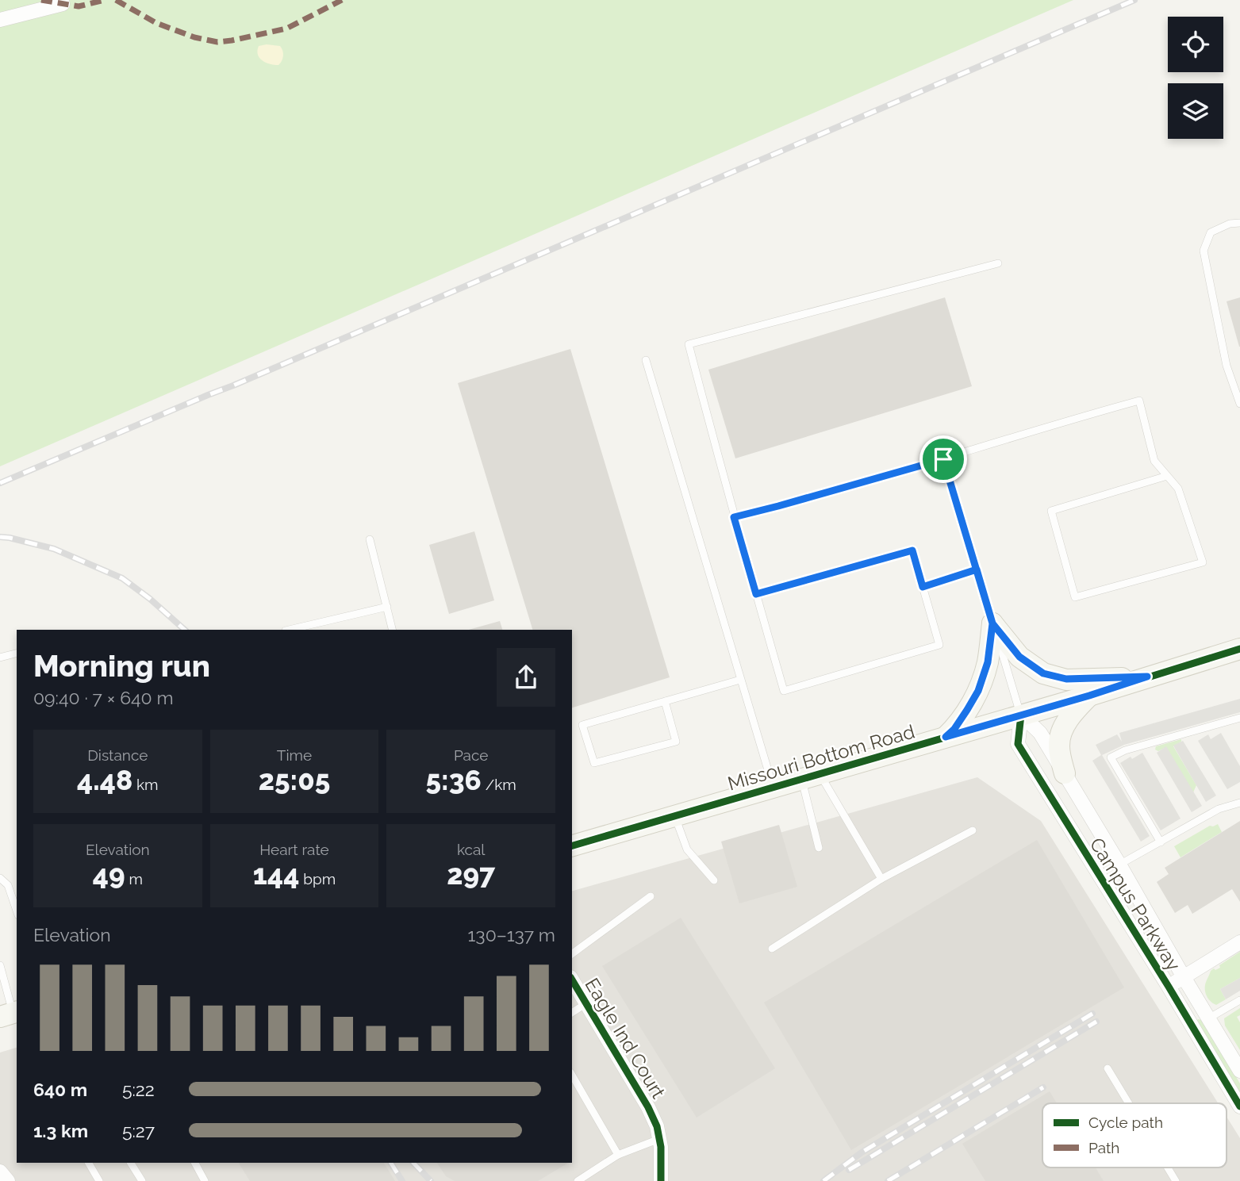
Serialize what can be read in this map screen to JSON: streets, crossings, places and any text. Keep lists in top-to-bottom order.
{
  "streets": {
    "street": ["Missouri Bottom Road", "Campus Parkway", "Eagle Ind Court"]
  },
  "crossings": [
    ["Missouri Bottom Road", "Campus Parkway"]
  ],
  "legend": ["Cycle path", "Path"],
  "page": {
    "heading": ["Morning run", "09:40 · 7 × 640 m"],
    "stats": [
      ["Distance", "4.48 km"],
      ["Time", "25:05"],
      ["Pace", "5:36 /km"],
      ["Elevation", "49 m"],
      ["Heart rate", "144 bpm"],
      ["kcal", "297"]
    ],
    "chart": ["Elevation", "130–137 m"],
    "list": [
      {
        "name": "640 m",
        "note": "5:22"
      },
      {
        "name": "1.3 km",
        "note": "5:27"
      }
    ]
  }
}
